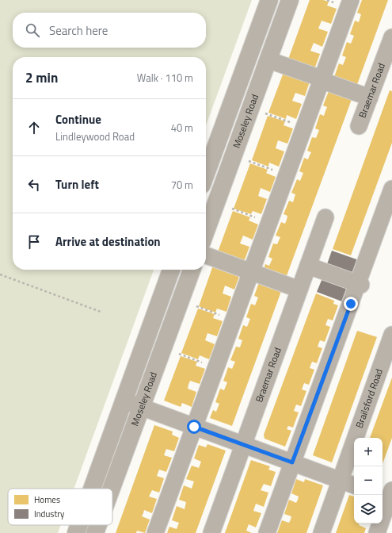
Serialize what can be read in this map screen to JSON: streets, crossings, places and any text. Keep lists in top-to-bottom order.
{
  "streets": {
    "main road": ["Moseley Road"],
    "street": ["Braemar Road", "Brailsford Road"]
  },
  "legend": ["Homes", "Industry"],
  "page": {
    "search": "Search here",
    "heading": ["2 min", "Walk · 110 m"],
    "list": [
      ["Continue", "Lindleywood Road", "40 m"],
      ["Turn left", "70 m"],
      "Arrive at destination"
    ],
    "map_buttons": ["+", "−"]
  }
}
